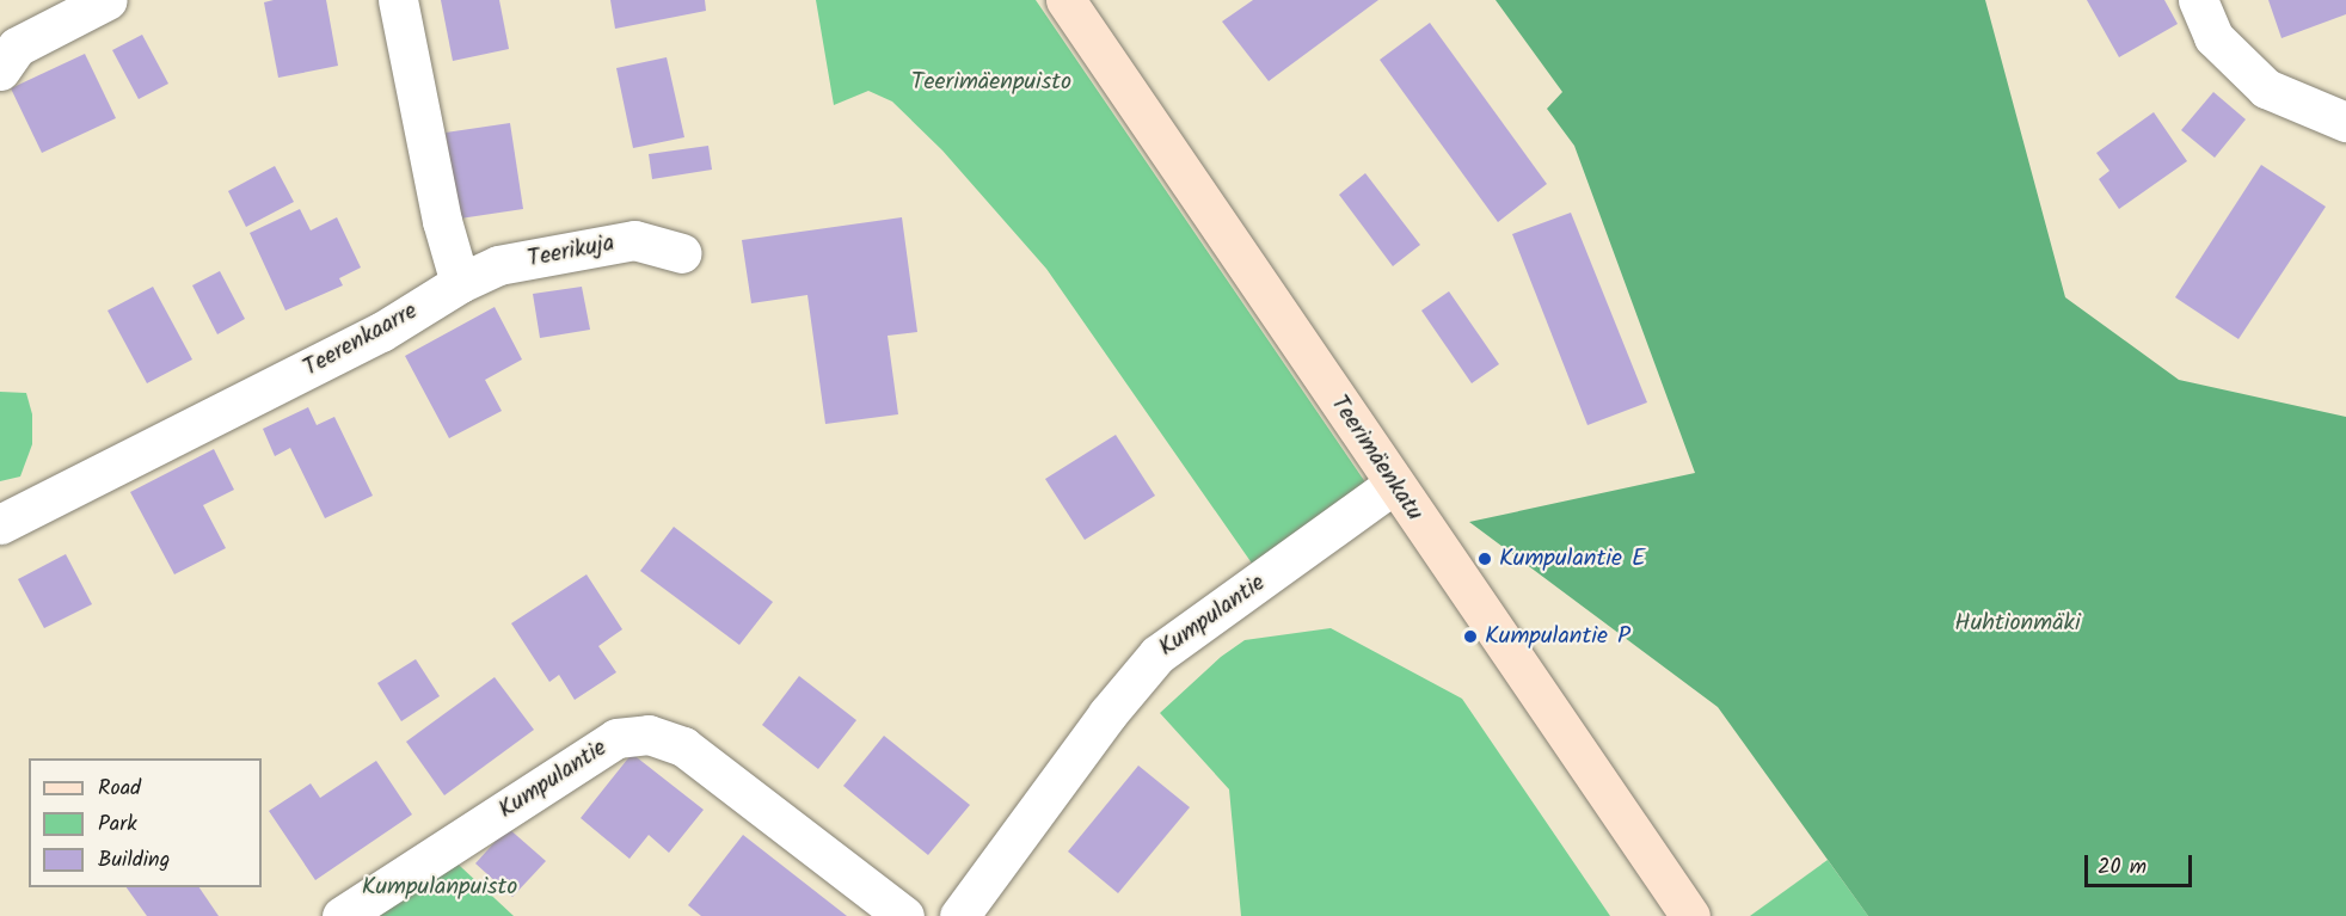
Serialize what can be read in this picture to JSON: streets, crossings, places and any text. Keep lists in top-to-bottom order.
{
  "streets": {
    "street": [
      "Teerikuja",
      "Teerenkaarre",
      "Teerimäenkatu",
      "Kumpulantie"
    ]
  },
  "crossings": [
    ["Teerikuja", "Teerenkaarre"],
    ["Teerimäenkatu", "Kumpulantie"]
  ],
  "parks": ["Teerimäenpuisto", "Huhtionmäki", "Kumpulanpuisto"],
  "places": ["Kumpulantie E", "Kumpulantie P"],
  "legend": ["Road", "Park", "Building"],
  "scale_bar": "20 m"
}
